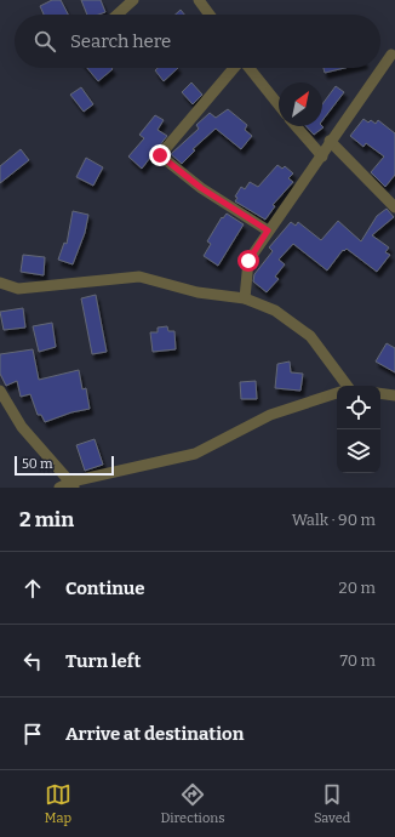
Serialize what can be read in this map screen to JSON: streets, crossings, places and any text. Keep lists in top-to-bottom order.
{
  "scale_bar": "50 m",
  "north": "top right",
  "page": {
    "search": "Search here",
    "scale": "50 m",
    "heading": ["2 min", "Walk · 90 m"],
    "list": [
      ["Continue", "20 m"],
      ["Turn left", "70 m"],
      "Arrive at destination"
    ],
    "nav": ["Map", "Directions", "Saved"]
  }
}
